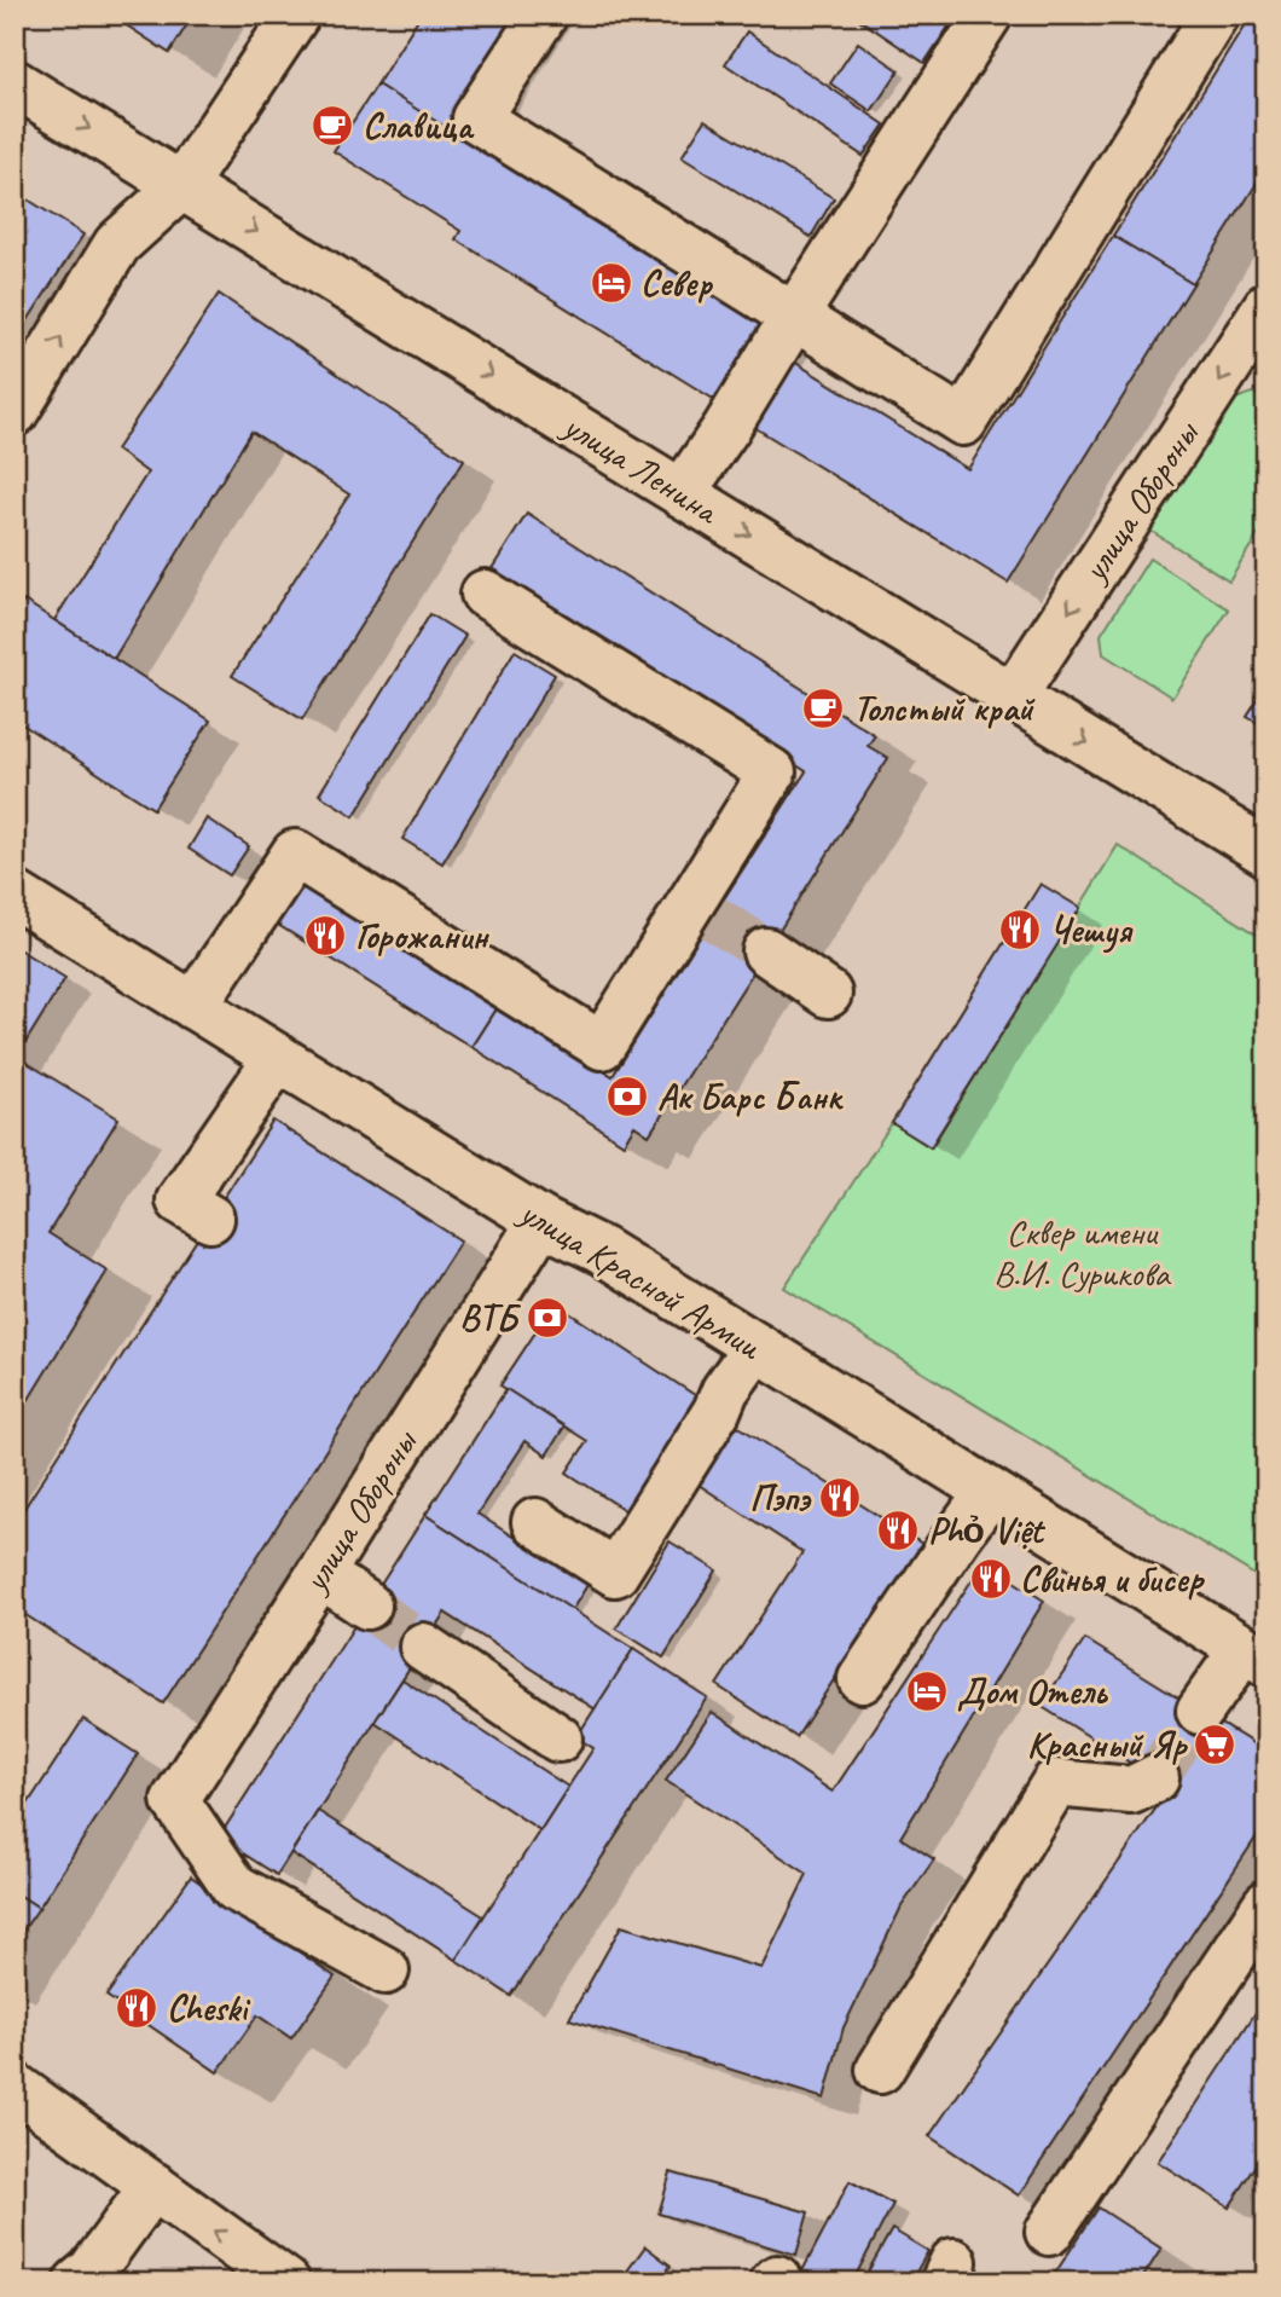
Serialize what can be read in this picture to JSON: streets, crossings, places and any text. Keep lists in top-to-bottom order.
{
  "streets": {
    "street": ["улица Ленина", "улица Обороны", "улица Красной Армии"]
  },
  "crossings": [
    ["улица Ленина", "улица Обороны"],
    ["улица Обороны", "улица Красной Армии"]
  ],
  "one_way": ["улица Ленина"],
  "parks": ["Сквер имени В.И. Сурикова"],
  "places": {
    "cafe": ["Славица", "Толстый край"],
    "hotel": ["Север", "Дом Отель"],
    "restaurant": [
      "Чешуя",
      "Горожанин",
      "Пэпэ",
      "Phỏ Việt",
      "Свинья и бисер",
      "Cheski"
    ],
    "bank": ["Ак Барс Банк", "ВТБ"],
    "supermarket": ["Красный Яр"]
  }
}
